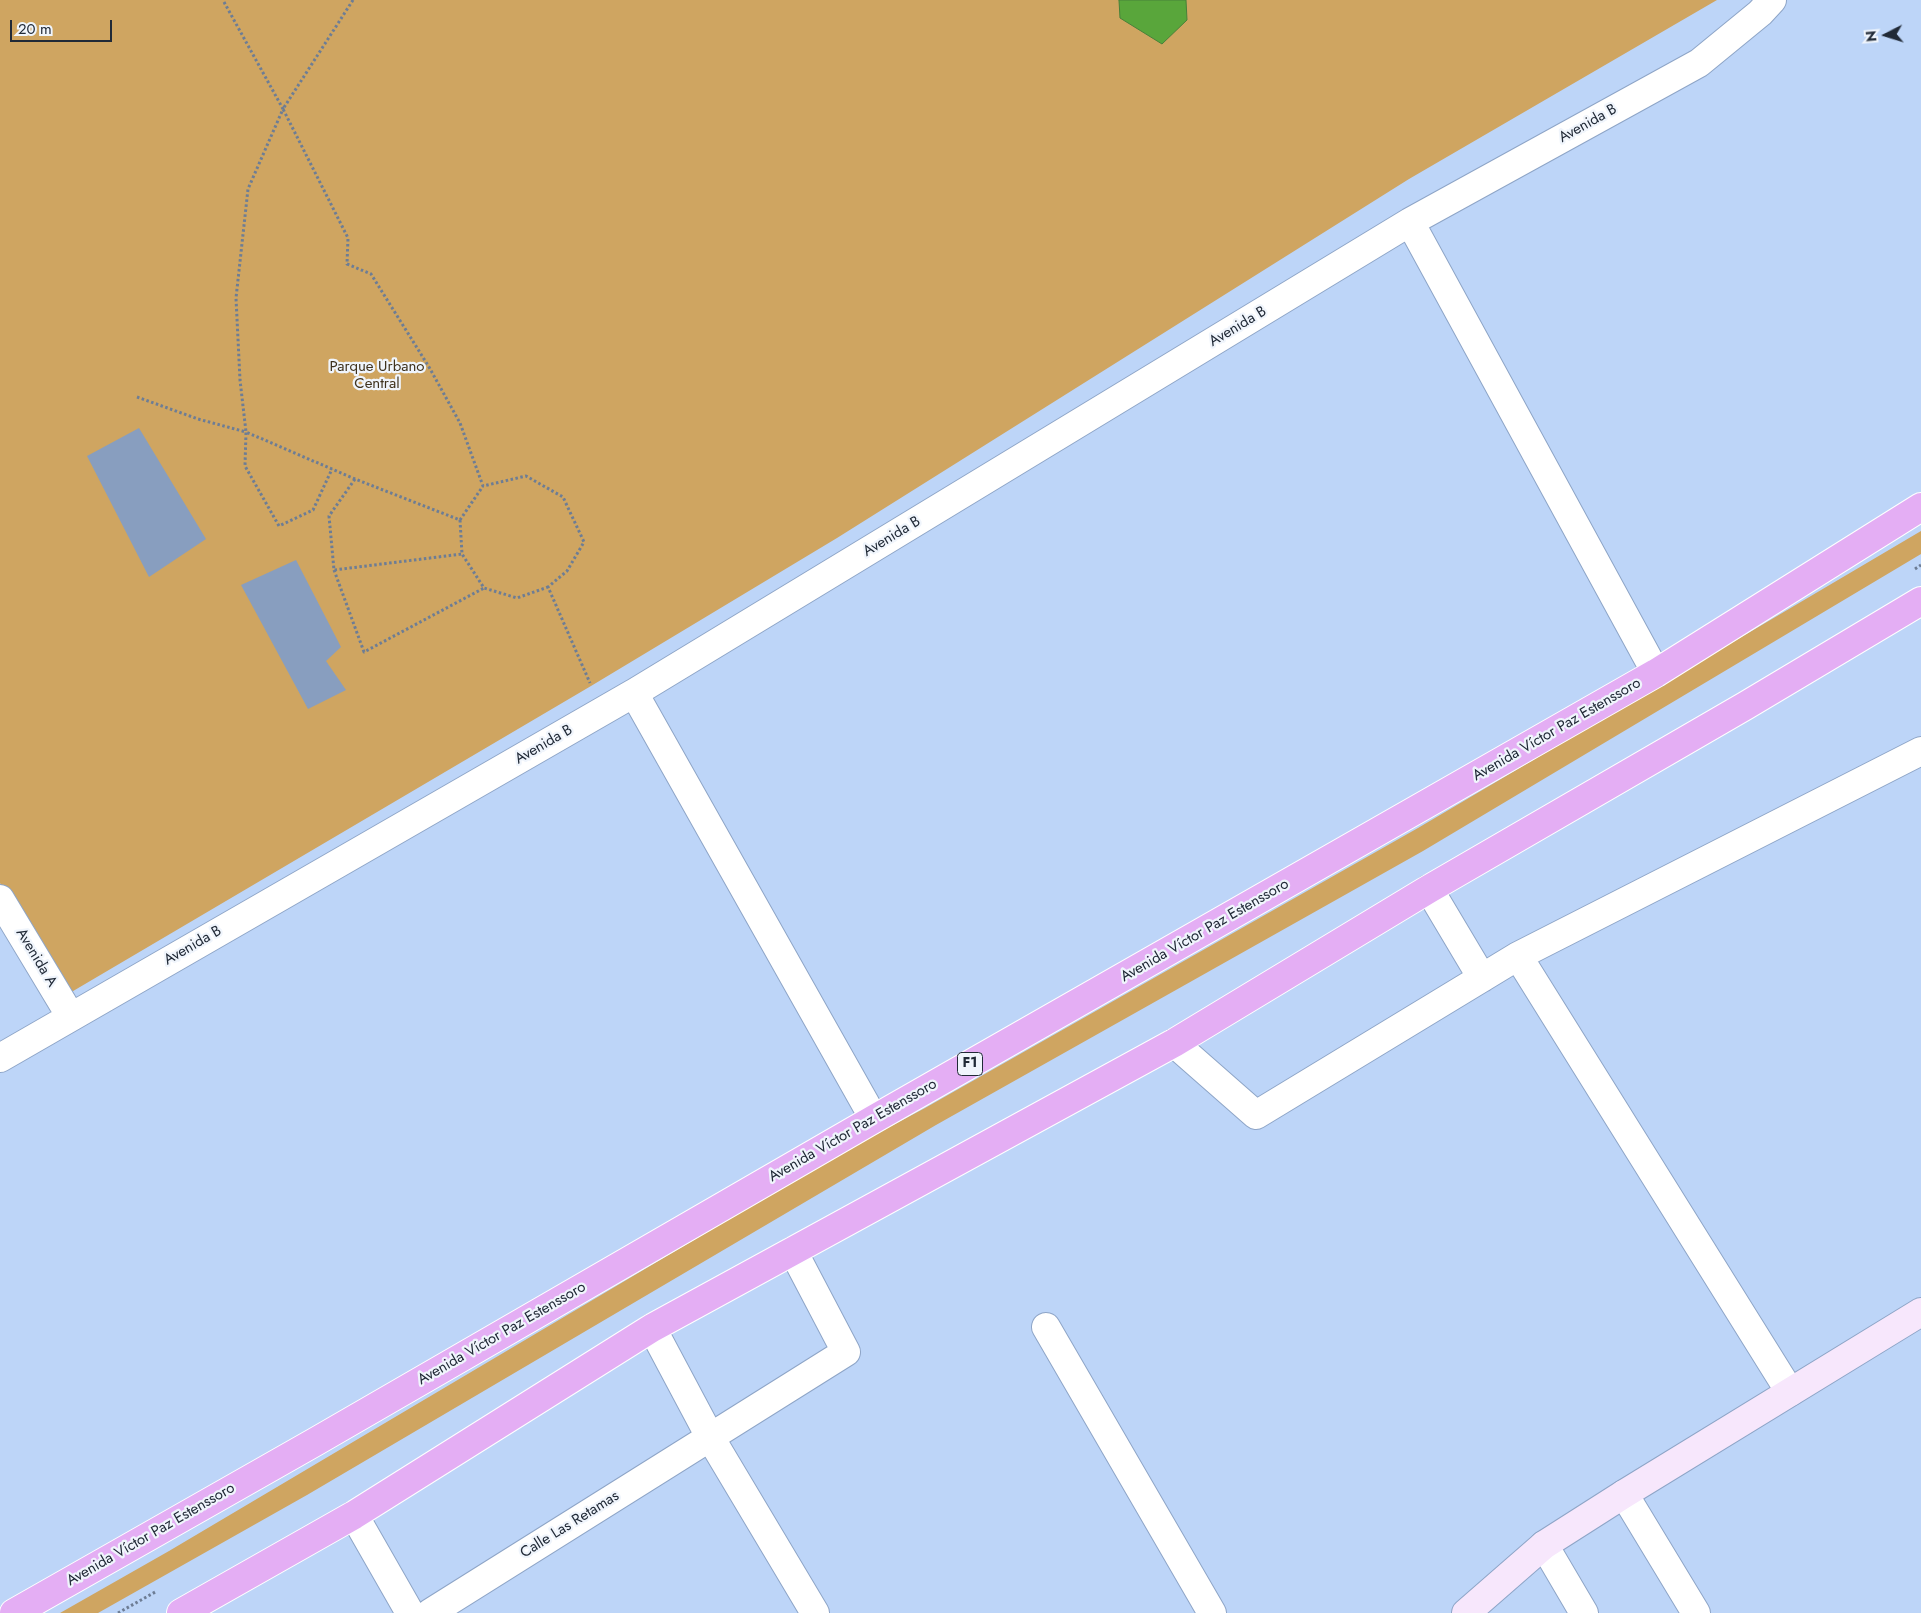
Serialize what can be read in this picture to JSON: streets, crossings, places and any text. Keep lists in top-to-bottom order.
{
  "streets": {
    "highway": ["Avenida Víctor Paz Estenssoro", "F1"],
    "street": ["Avenida B", "Avenida A", "Calle Las Retamas"]
  },
  "crossings": [
    ["Avenida B", "Avenida A"]
  ],
  "parks": ["Parque Urbano Central"],
  "scale_bar": "20 m",
  "north": "left"
}
